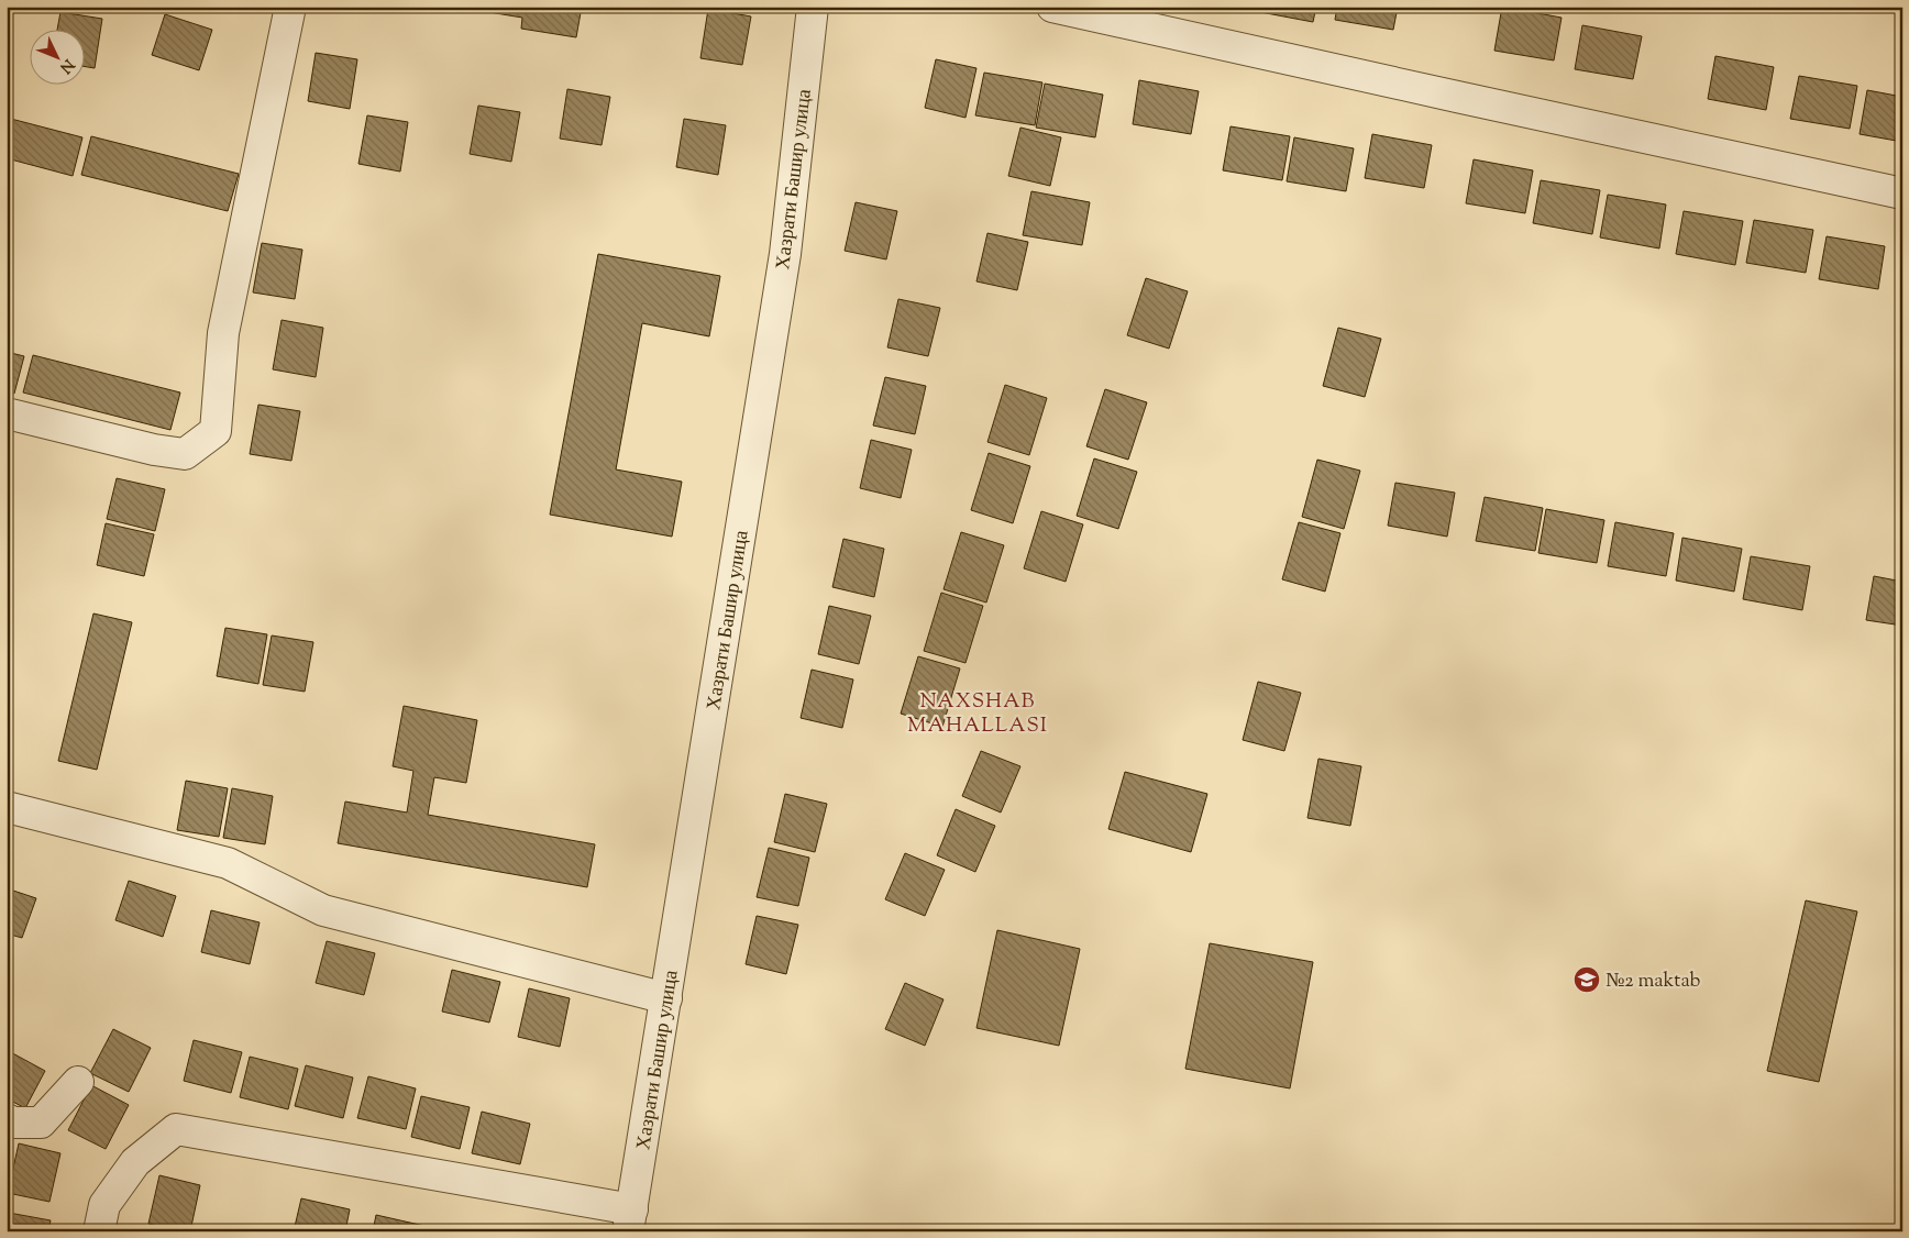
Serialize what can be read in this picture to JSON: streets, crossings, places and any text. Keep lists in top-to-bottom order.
{
  "streets": {
    "street": ["Хазрати Башир улица"]
  },
  "districts": ["NAXSHAB MAHALLASI"],
  "places": {
    "school or university": ["№2 maktab"]
  },
  "north": "bottom right"
}
